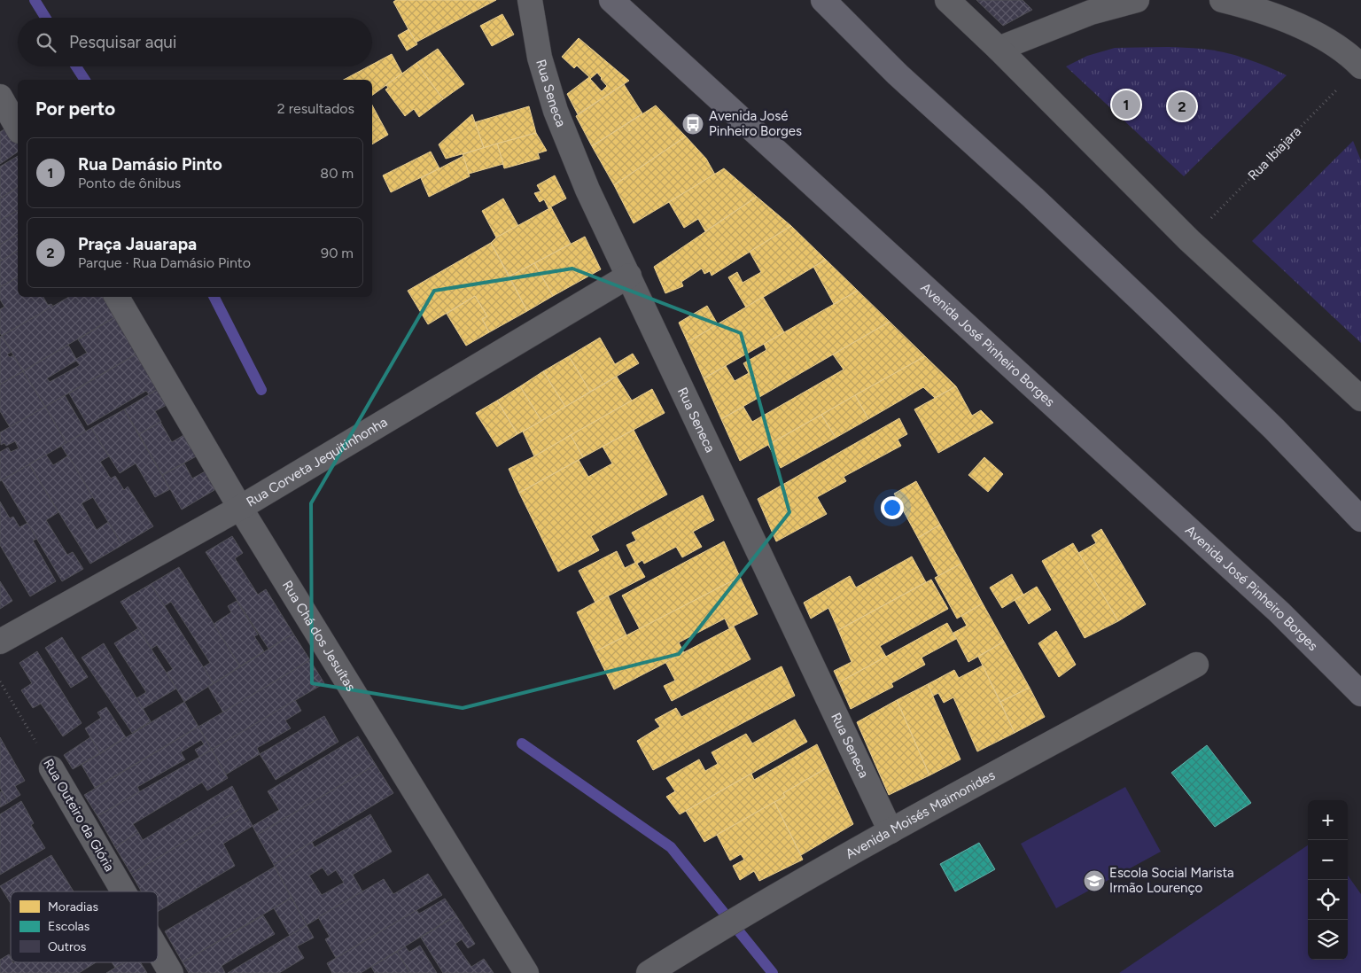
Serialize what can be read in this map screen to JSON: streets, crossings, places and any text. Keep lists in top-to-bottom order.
{
  "streets": {
    "main road": ["Avenida José Pinheiro Borges"],
    "street": [
      "Rua Seneca",
      "Rua Corveta Jequitinhonha",
      "Rua Chá dos Jesuítas",
      "Rua Outeiro da Glória",
      "Avenida Moisés Maimonides"
    ],
    "path": ["Rua Ibiajara"]
  },
  "crossings": [
    ["Rua Seneca", "Rua Corveta Jequitinhonha"],
    ["Rua Seneca", "Avenida Moisés Maimonides"],
    ["Rua Corveta Jequitinhonha", "Rua Chá dos Jesuítas"]
  ],
  "places": {
    "bus stop": ["Avenida José Pinheiro Borges"],
    "school or university": ["Escola Social Marista Irmão Lourenço"]
  },
  "legend": ["Moradias", "Escolas", "Outros"],
  "page": {
    "search": "Pesquisar aqui",
    "heading": ["Por perto", "2 resultados"],
    "pins": ["1", "2"],
    "list": [
      {
        "mark": "1",
        "name": "Rua Damásio Pinto",
        "note": "Ponto de ônibus",
        "value": "80 m"
      },
      {
        "mark": "2",
        "name": "Praça Jauarapa",
        "note": "Parque · Rua Damásio Pinto",
        "value": "90 m"
      }
    ],
    "map_buttons": ["+", "−"]
  }
}
